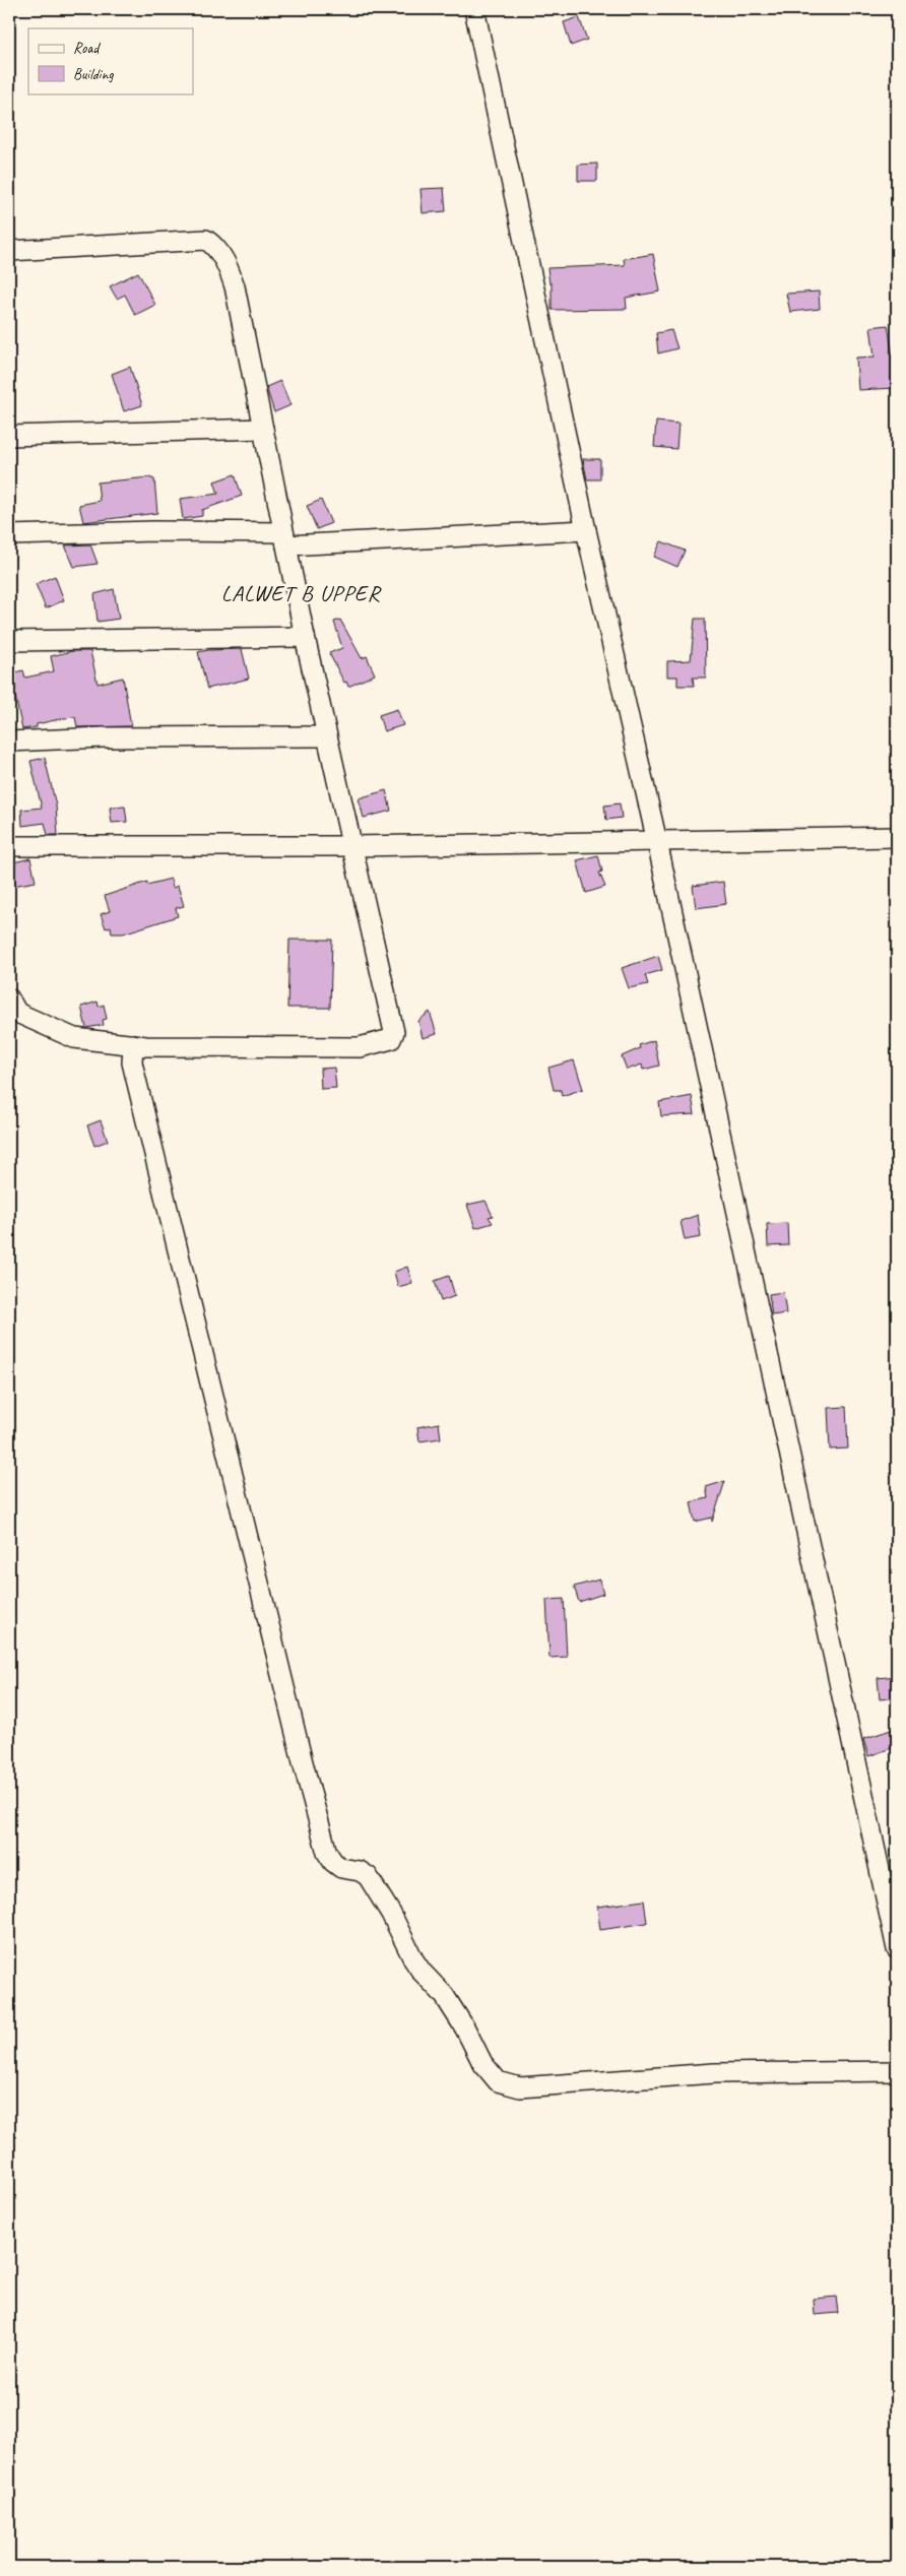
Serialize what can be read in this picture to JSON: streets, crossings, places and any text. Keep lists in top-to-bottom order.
{
  "districts": ["LALWET B UPPER"],
  "legend": ["Road", "Building"]
}
